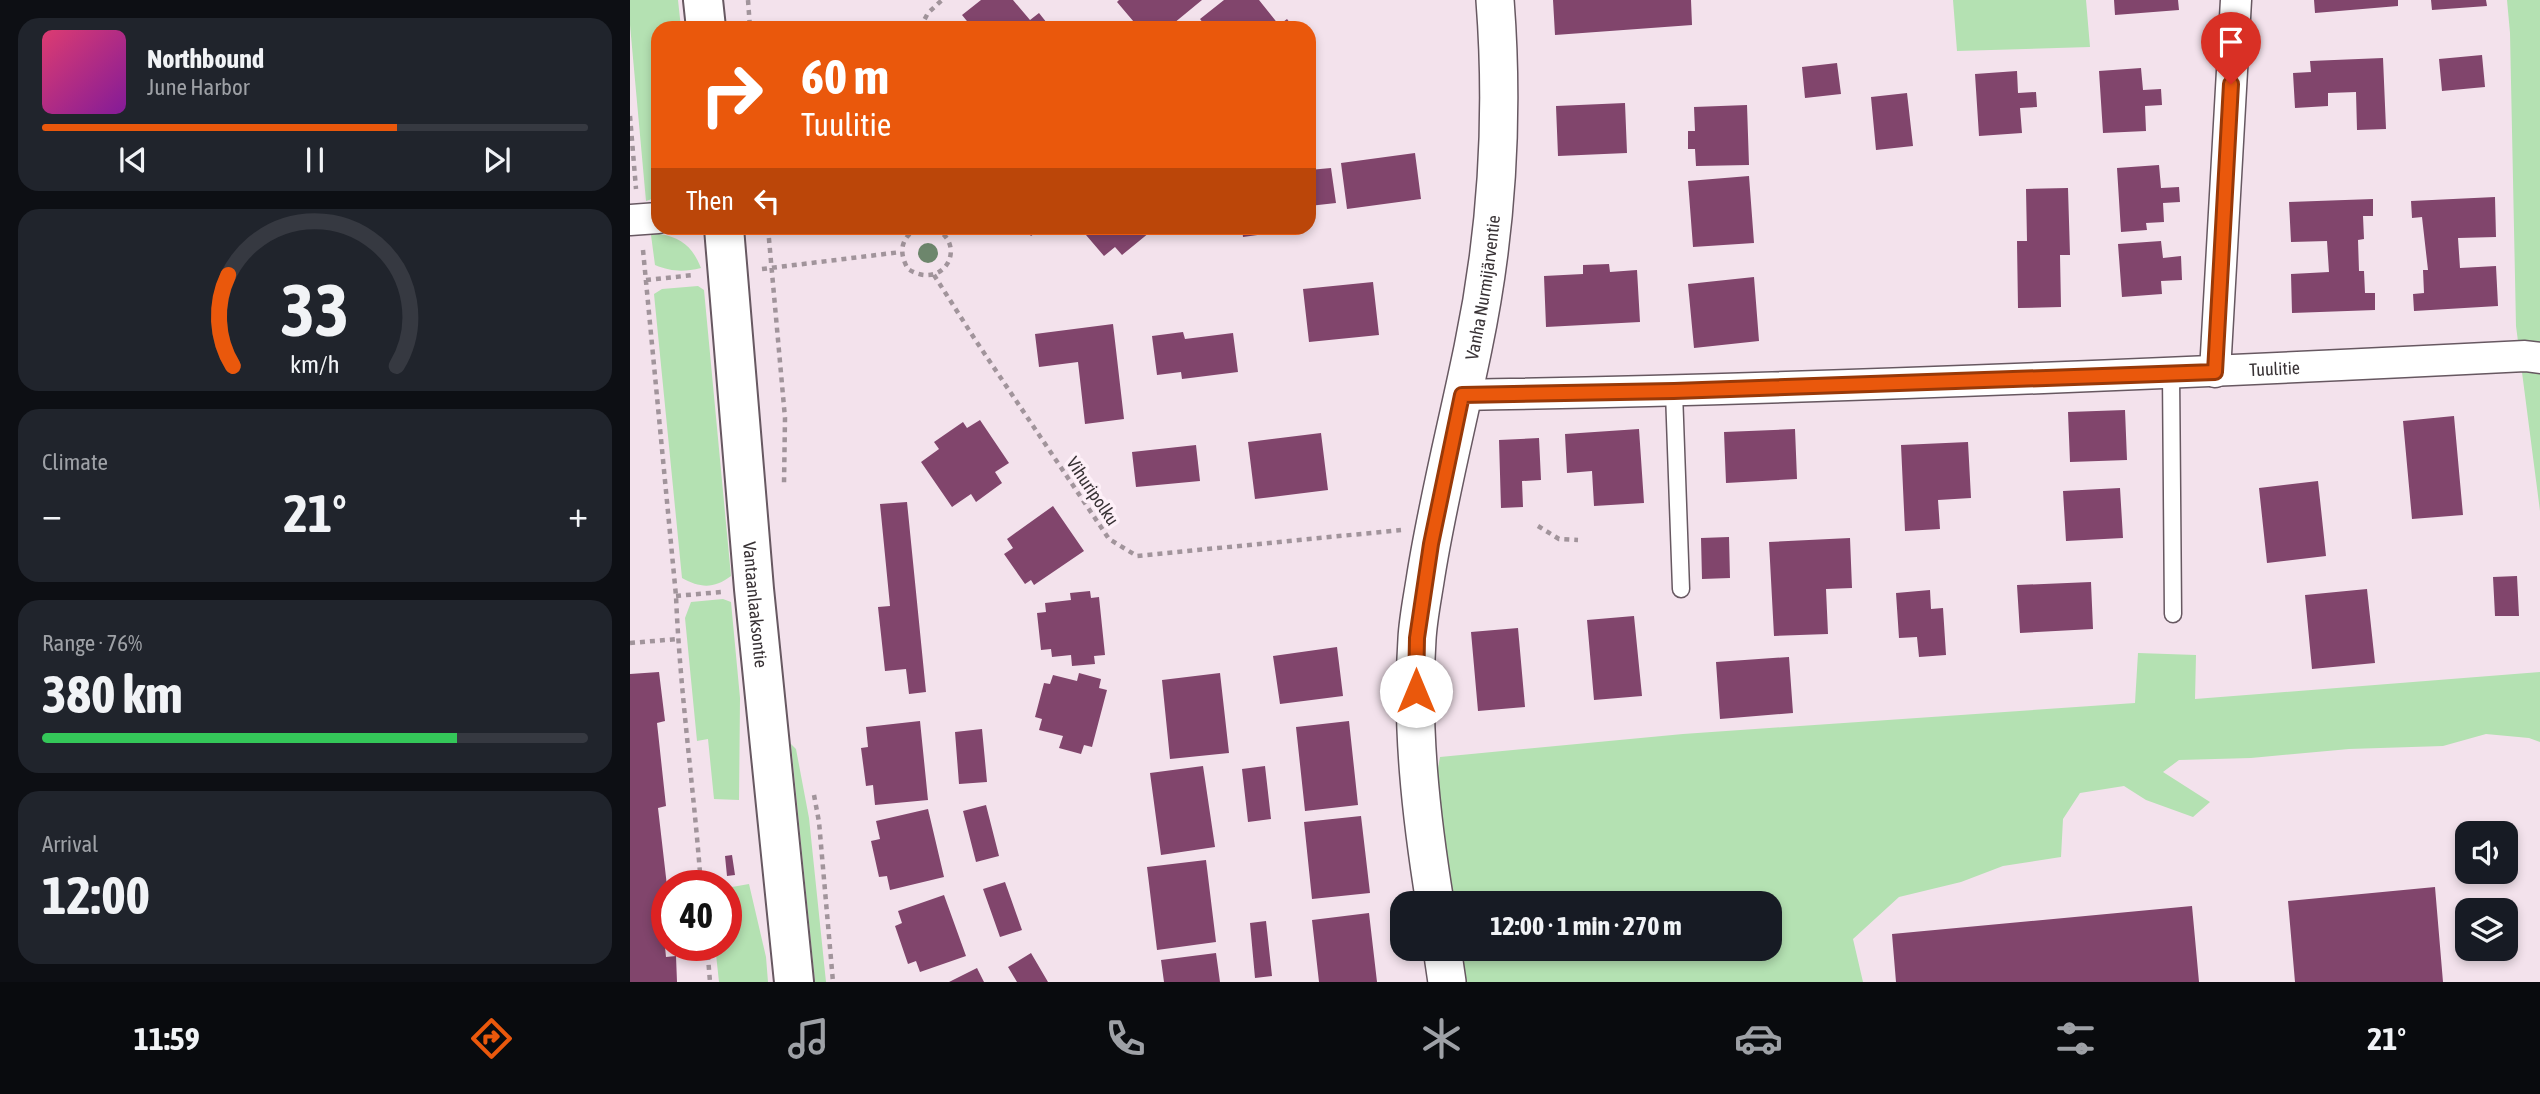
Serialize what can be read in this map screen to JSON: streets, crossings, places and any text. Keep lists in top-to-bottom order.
{
  "streets": {
    "main road": ["Vantaanlaaksontie"],
    "street": ["Vanha Nurmijärventie", "Tuulitie"],
    "path": ["Vihuripolku"]
  },
  "crossings": [
    ["Vanha Nurmijärventie", "Tuulitie"]
  ],
  "page": {
    "turn": ["60 m", "Tuulitie"],
    "song": ["Northbound", "June Harbor"],
    "then": "Then",
    "tile": [
      "Climate",
      ["Range · 76%", "380 km"],
      ["Arrival", "12:00"]
    ],
    "heat": ["−", "21°", "+"],
    "limit": "40",
    "trip": "12:00 · 1 min · 270 m",
    "tabs": ["11:59", "21°"],
    "gauge": ["33", "km/h"]
  }
}
